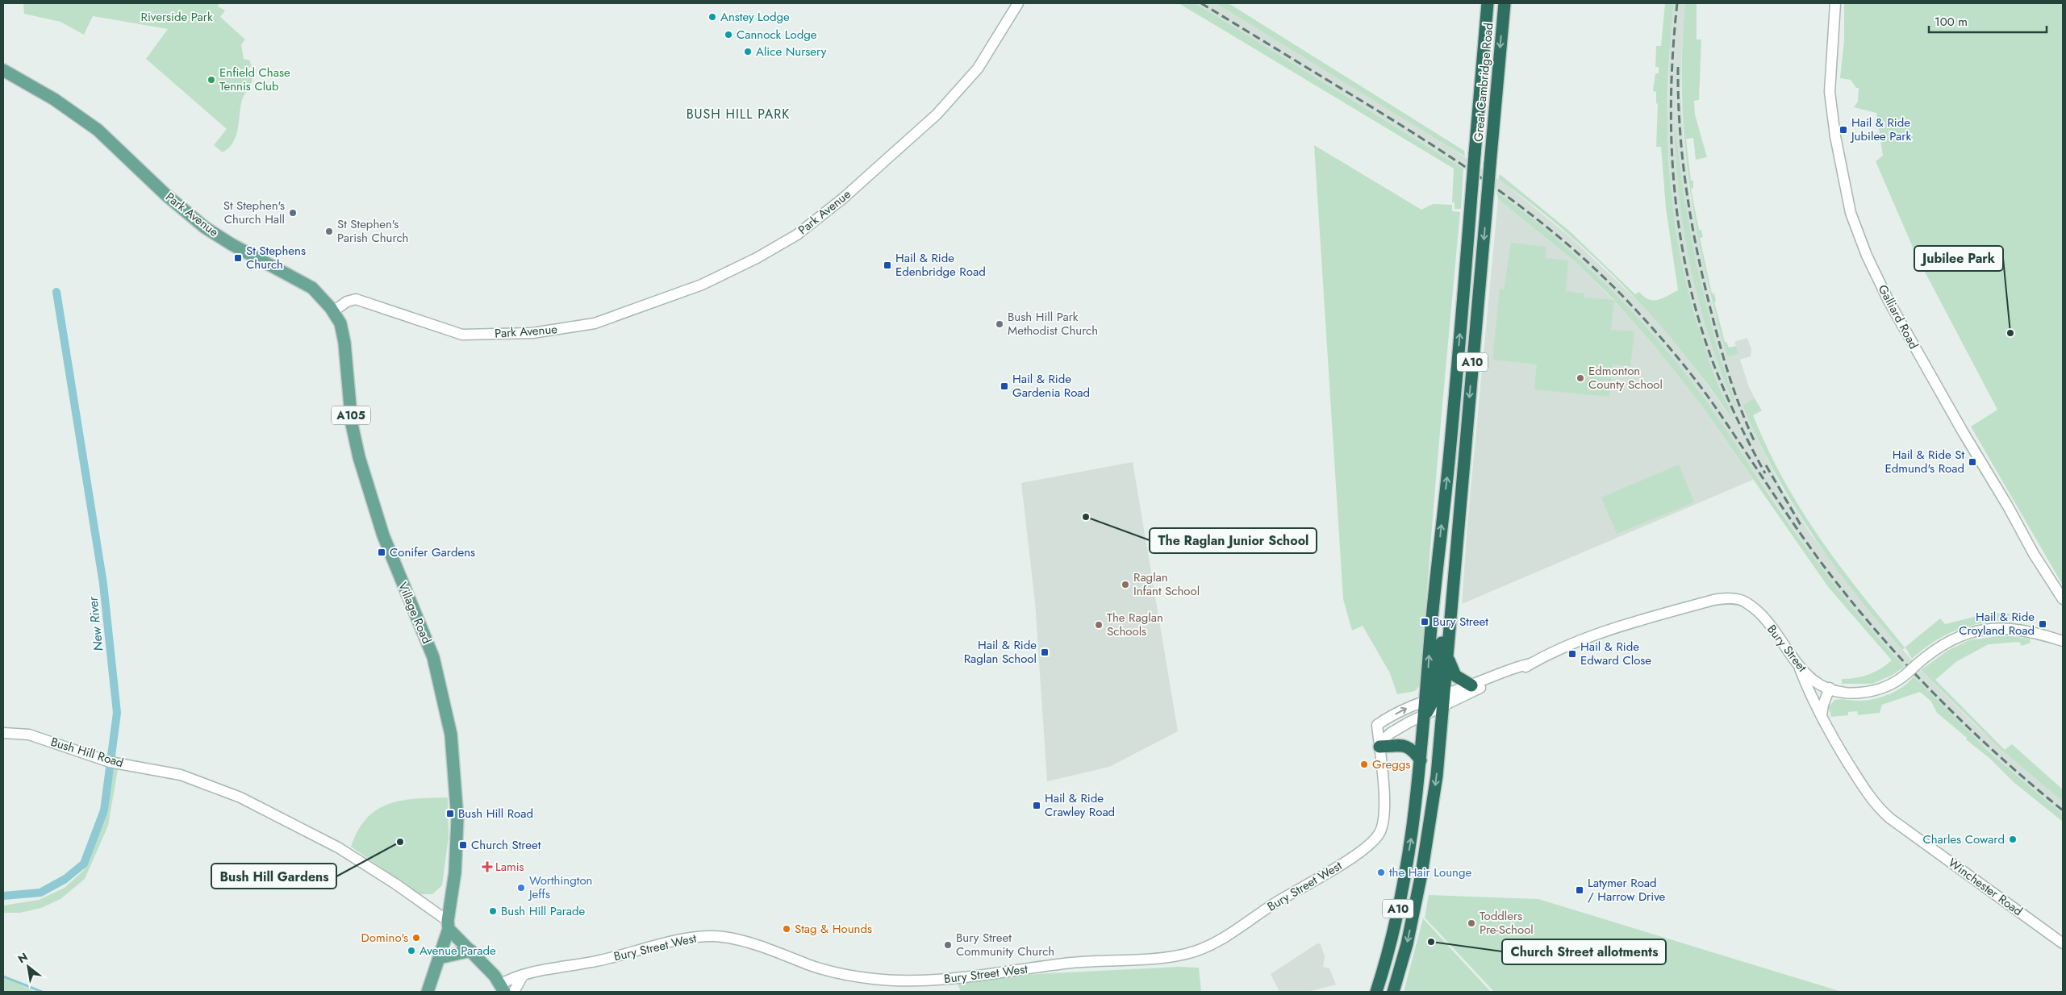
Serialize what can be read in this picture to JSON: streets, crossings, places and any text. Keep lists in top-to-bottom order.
{
  "streets": {
    "highway": ["Great Cambridge Road", "A10"],
    "main road": ["Park Avenue", "A105", "Village Road"],
    "street": [
      "Galliard Road",
      "Bury Street",
      "Bush Hill Road",
      "Bury Street West",
      "Winchester Road"
    ]
  },
  "crossings": [
    ["Great Cambridge Road", "A10"],
    ["Great Cambridge Road", "Bury Street"],
    ["Great Cambridge Road", "Bury Street West"],
    ["Park Avenue", "Village Road"],
    ["A10", "Bury Street"],
    ["A10", "Bury Street West"],
    ["A105", "Village Road"],
    ["A105", "Bush Hill Road"],
    ["Village Road", "Bush Hill Road"],
    ["Bury Street", "Bury Street West"],
    ["Bury Street", "Winchester Road"]
  ],
  "districts": ["BUSH HILL PARK"],
  "water": ["New River"],
  "parks": ["Riverside Park"],
  "places": {
    "other": [
      "Anstey Lodge",
      "Cannock Lodge",
      "Alice Nursery",
      "Enfield Chase Tennis Club",
      "St Stephen's Church Hall",
      "St Stephen's Parish Church",
      "Bush Hill Park Methodist Church",
      "Jubilee Park",
      "Edmonton County School",
      "The Raglan Junior School",
      "Raglan Infant School",
      "The Raglan Schools",
      "Greggs",
      "Charles Coward",
      "Bush Hill Gardens",
      "the Hair Lounge",
      "Worthington Jeffs",
      "Bush Hill Parade",
      "Toddlers Pre-School",
      "Stag & Hounds",
      "Domino's",
      "Church Street allotments",
      "Bury Street Community Church",
      "Avenue Parade"
    ],
    "transit": [
      "Hail & Ride Jubilee Park",
      "St Stephens Church",
      "Hail & Ride Edenbridge Road",
      "Hail & Ride Gardenia Road",
      "Hail & Ride St Edmund's Road",
      "Conifer Gardens",
      "Bury Street",
      "Hail & Ride Croyland Road",
      "Hail & Ride Raglan School",
      "Hail & Ride Edward Close",
      "Hail & Ride Crawley Road",
      "Bush Hill Road",
      "Church Street",
      "Latymer Road / Harrow Drive"
    ],
    "health": ["Lamis"]
  },
  "scale_bar": "100 m",
  "north": "top left"
}
